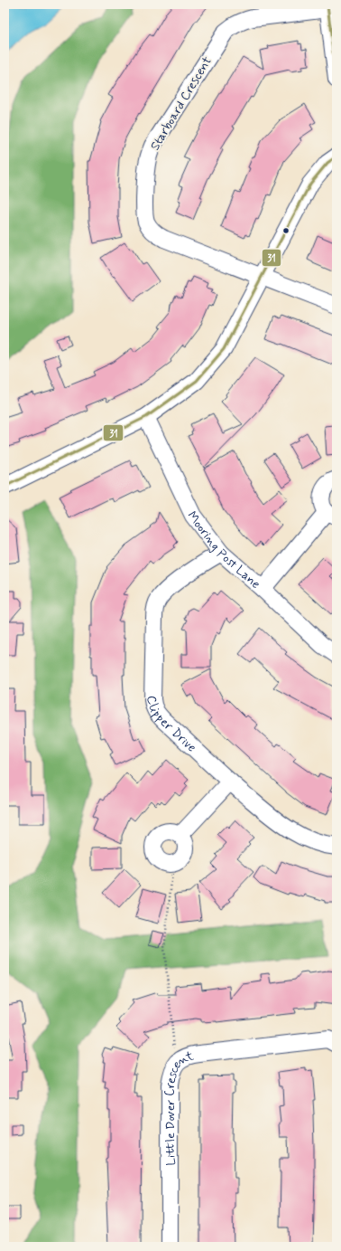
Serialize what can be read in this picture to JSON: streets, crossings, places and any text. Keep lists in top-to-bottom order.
{
  "streets": {
    "street": [
      "Starboard Crescent",
      "Mooring Post Lane",
      "Clipper Drive",
      "Little Dover Crescent"
    ]
  },
  "crossings": [
    ["Mooring Post Lane", "Clipper Drive"]
  ],
  "lines": ["transit line 31"]
}
